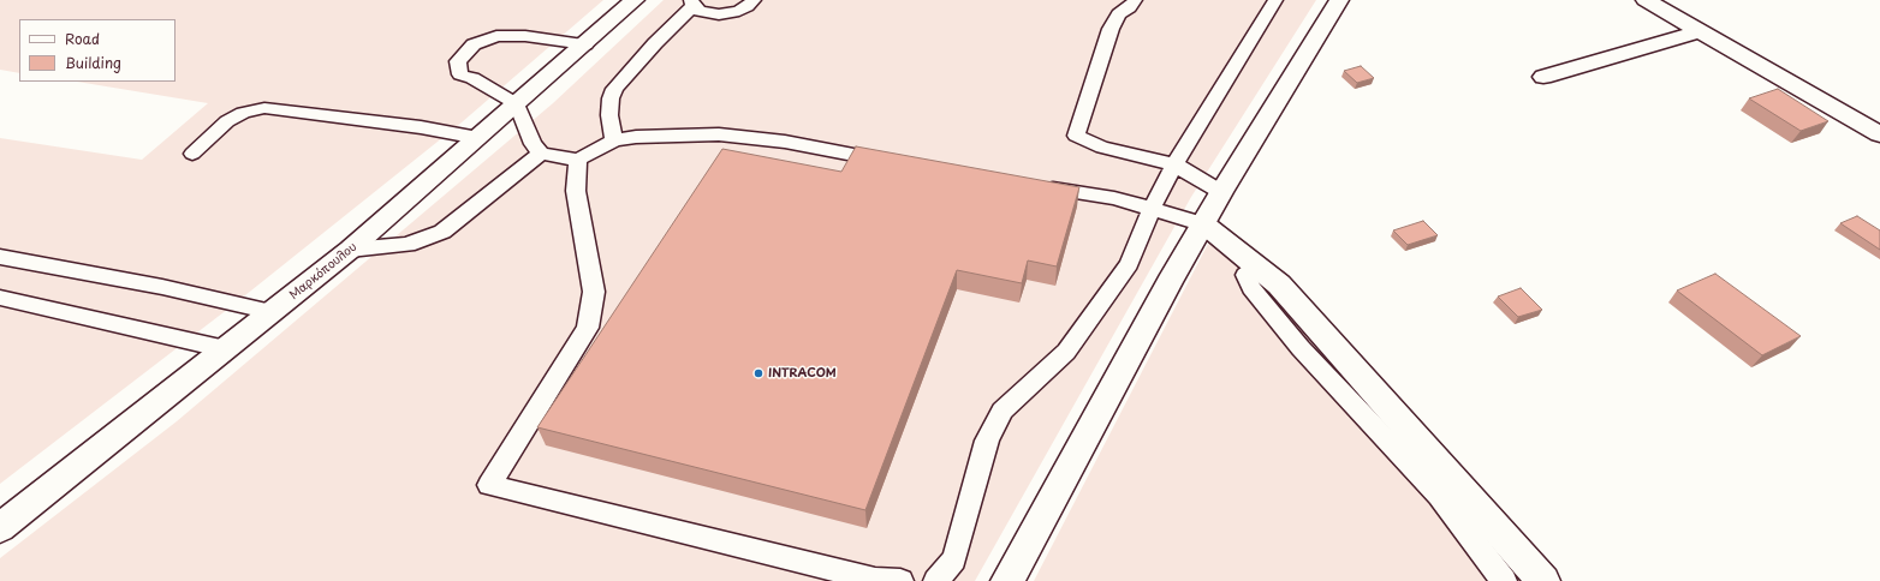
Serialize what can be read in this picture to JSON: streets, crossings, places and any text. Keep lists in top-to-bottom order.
{
  "streets": {
    "street": ["Μαρκόπουλου"]
  },
  "places": ["INTRACOM"],
  "legend": ["Road", "Building"]
}
